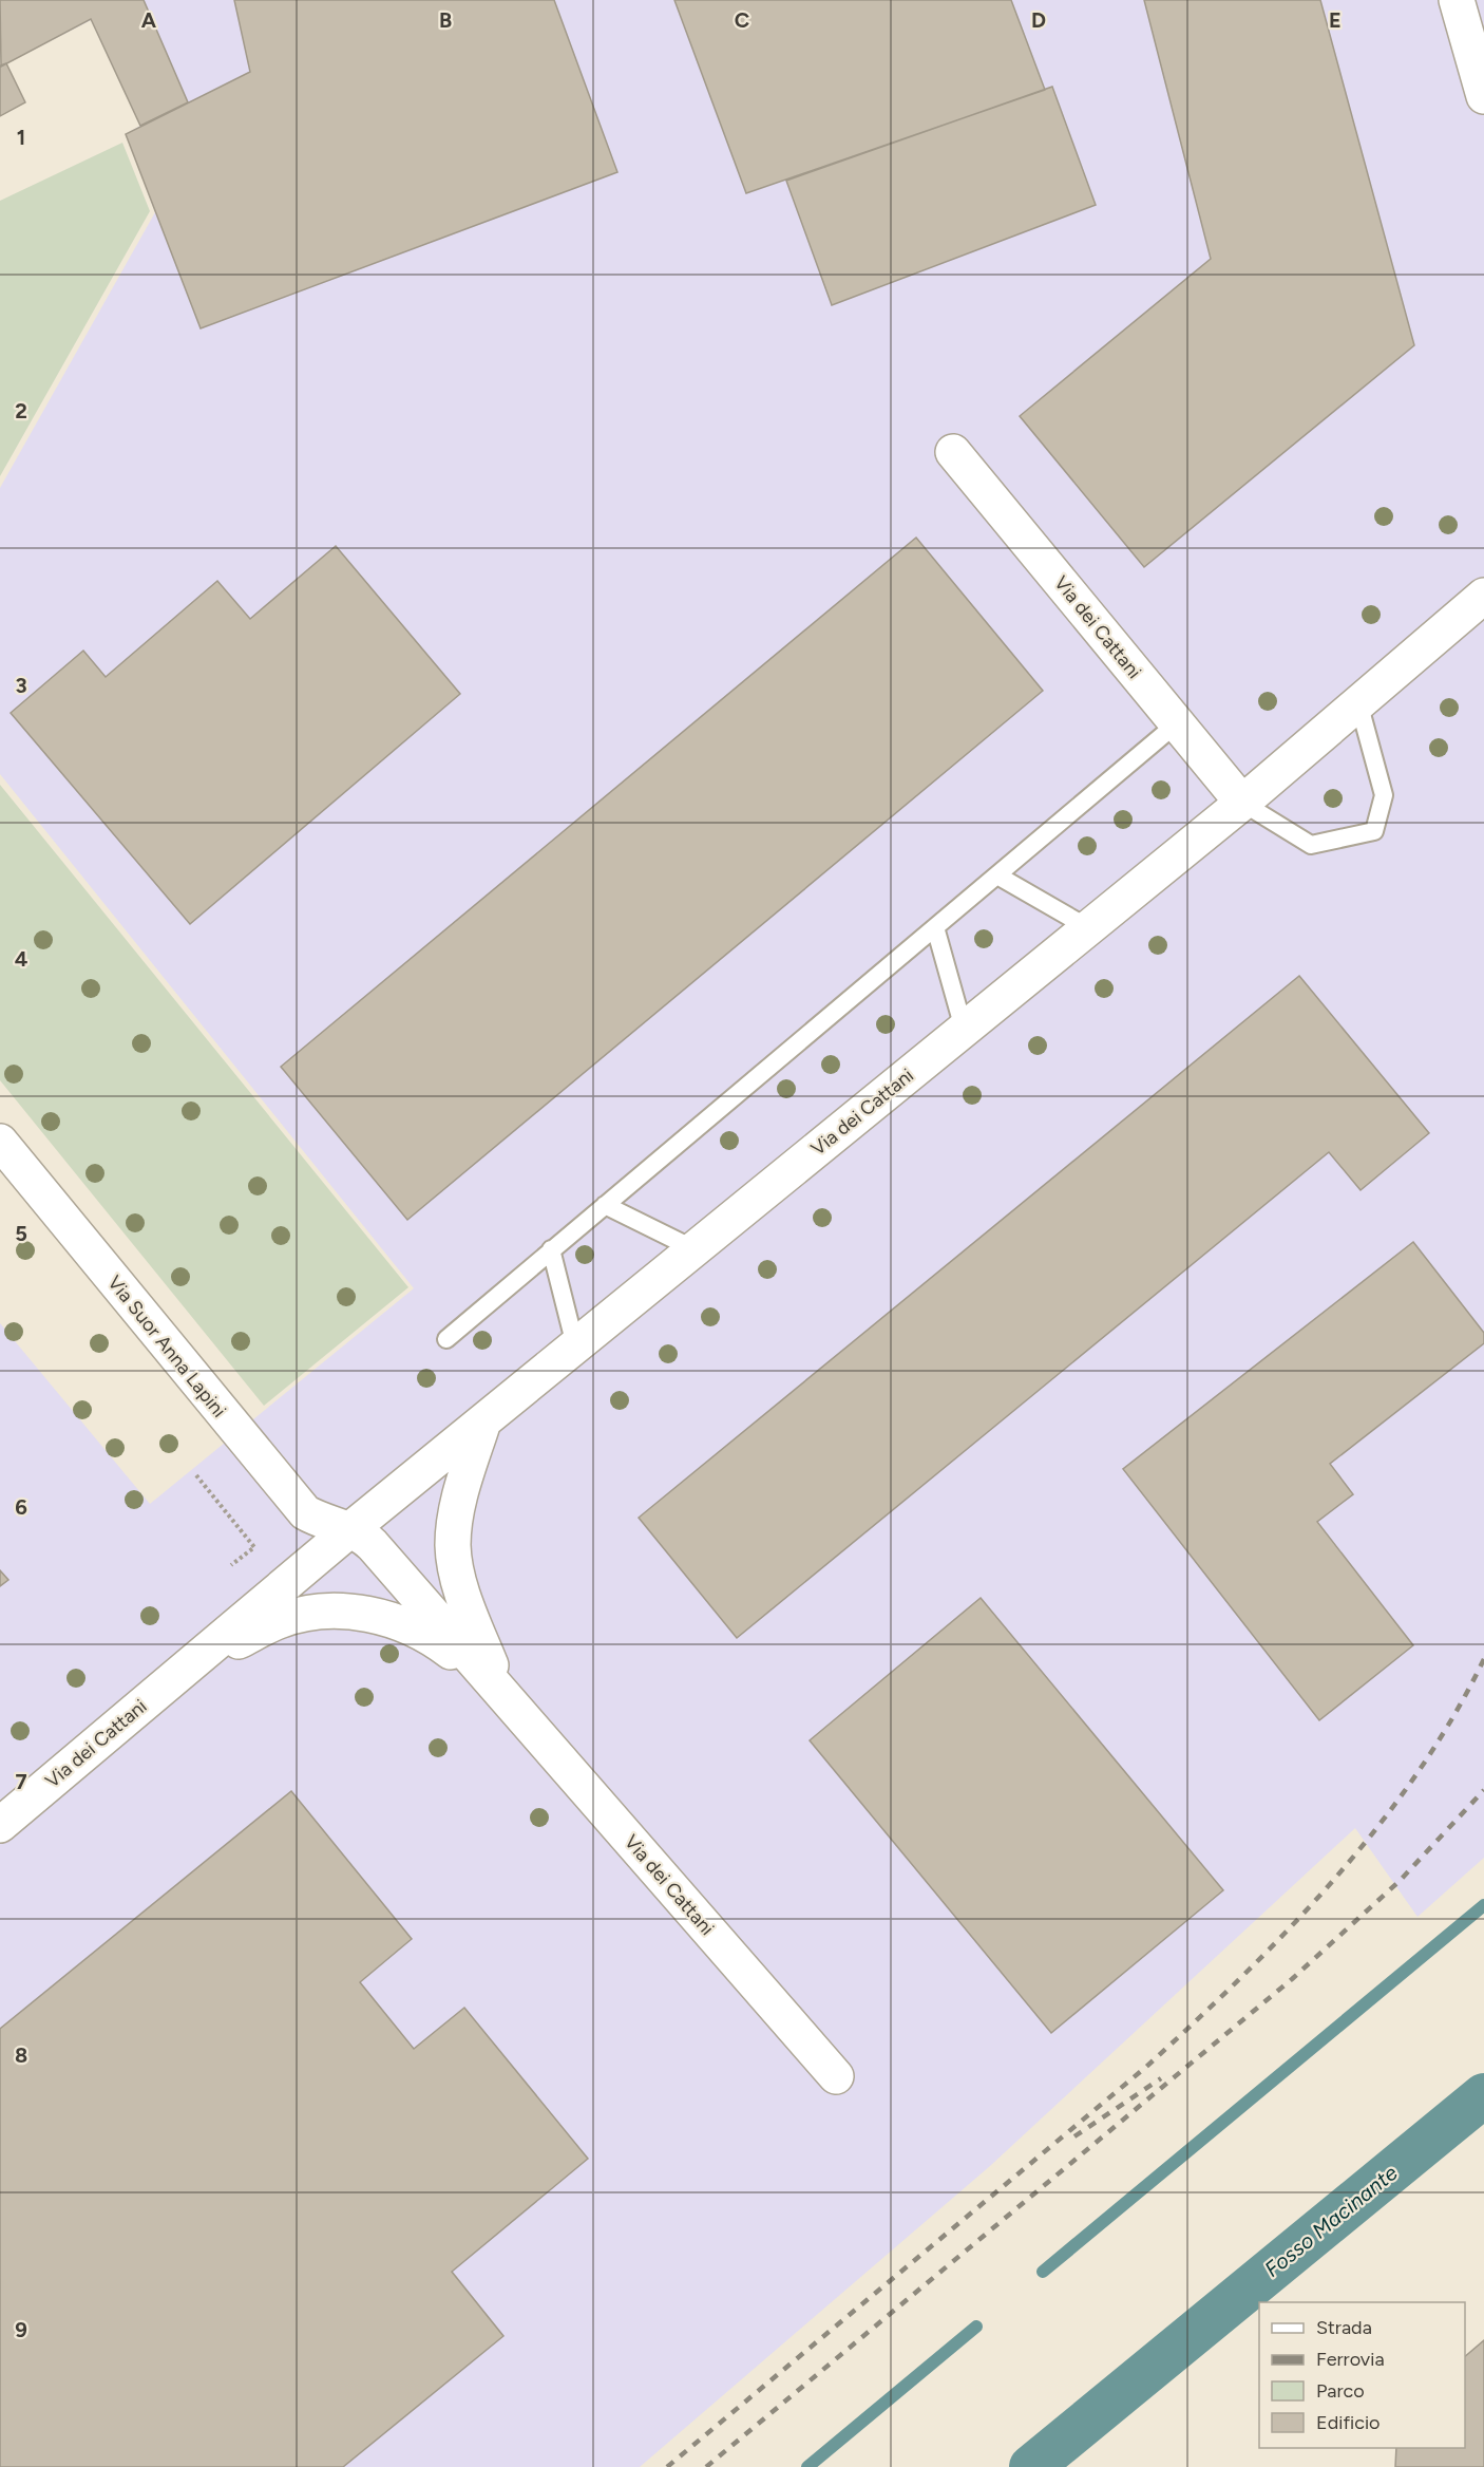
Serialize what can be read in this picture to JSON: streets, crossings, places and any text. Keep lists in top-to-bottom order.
{
  "streets": {
    "street": ["Via dei Cattani", "Via Suor Anna Lapini"]
  },
  "crossings": [
    ["Via dei Cattani", "Via Suor Anna Lapini"]
  ],
  "water": ["Fosso Macinante"],
  "legend": [
    "Strada",
    "Ferrovia",
    "Parco",
    "Edificio"
  ],
  "grid": {
    "columns": [
      "A",
      "B",
      "C",
      "D",
      "E"
    ],
    "rows": [
      "1",
      "2",
      "3",
      "4",
      "5",
      "6",
      "7",
      "8",
      "9"
    ]
  }
}
